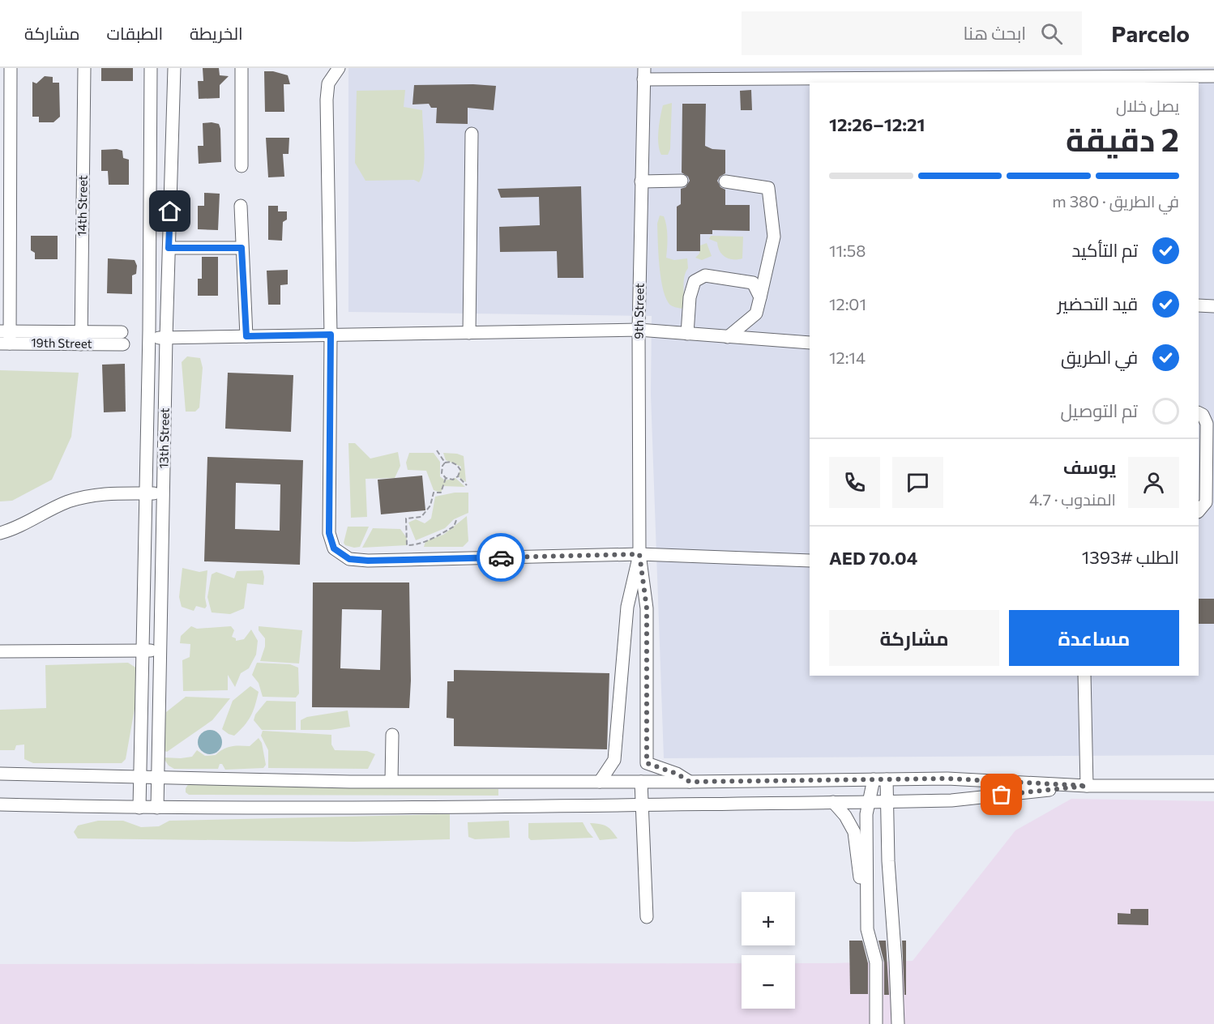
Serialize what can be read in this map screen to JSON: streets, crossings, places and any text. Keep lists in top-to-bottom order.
{
  "streets": {
    "street": [
      "14th Street",
      "9th Street",
      "19th Street",
      "13th Street"
    ]
  },
  "crossings": [
    ["14th Street", "19th Street"]
  ],
  "page": {
    "header": "Parcelo",
    "search": "ابحث هنا",
    "nav": ["الخريطة", "الطبقات", "مشاركة"],
    "heading": ["2 دقيقة", "يصل خلال", "12:21–12:26"],
    "panel": [
      "يوسف",
      "المندوب · 4.7",
      "الطلب #1393",
      "AED 70.04"
    ],
    "bar": "في الطريق · 380 m",
    "list": [
      ["تم التأكيد", "11:58"],
      ["قيد التحضير", "12:01"],
      ["في الطريق", "12:14"],
      "تم التوصيل"
    ],
    "buttons": ["مساعدة", "مشاركة"],
    "map_buttons": ["+", "−"]
  }
}
